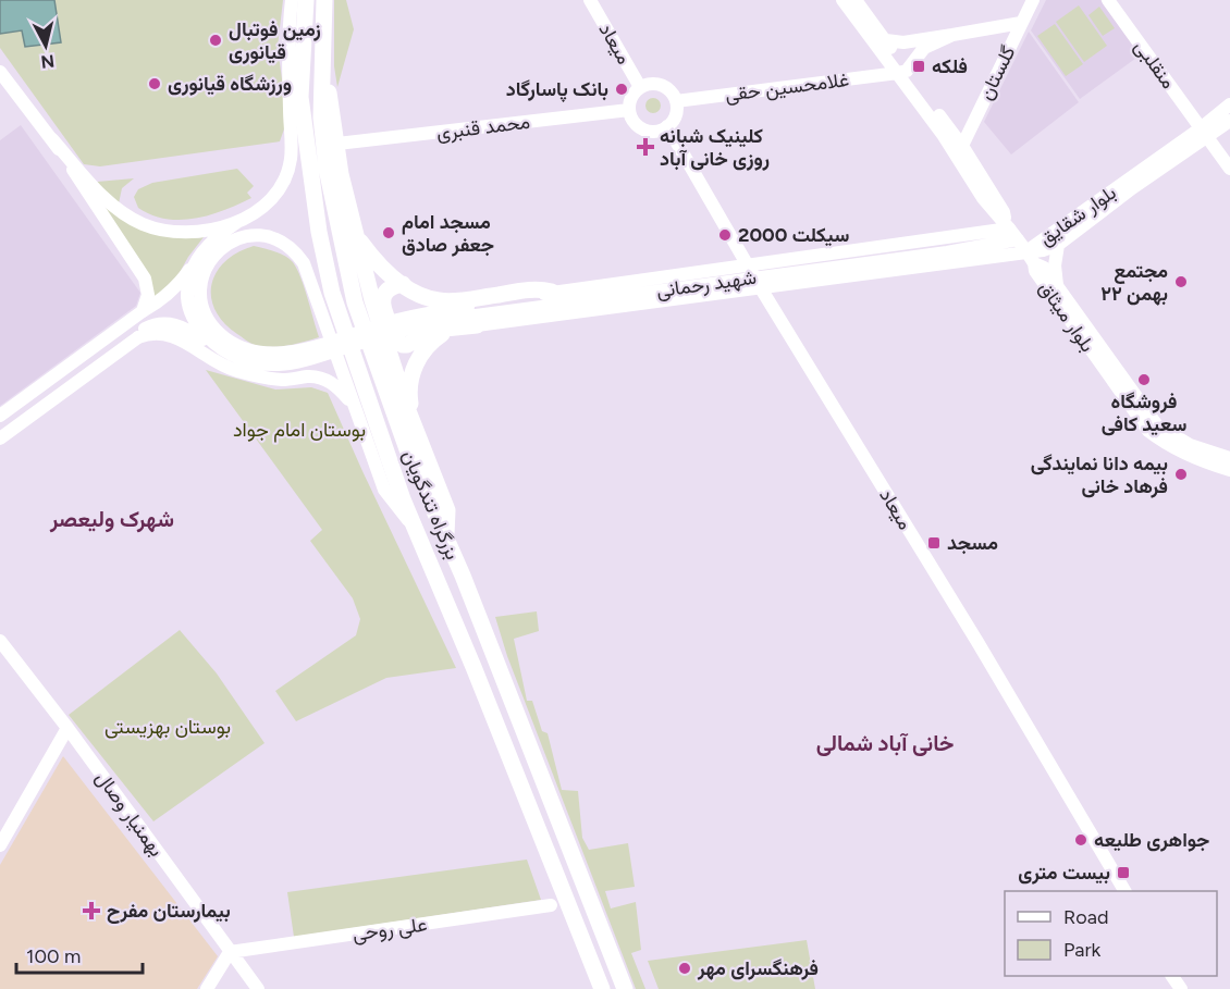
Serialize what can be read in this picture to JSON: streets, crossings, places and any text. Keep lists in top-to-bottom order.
{
  "streets": {
    "highway": ["بزرگراه تندگویان"],
    "main road": [
      "میعاد",
      "منقلبی",
      "گلستان",
      "غلامحسین حقی",
      "محمد قنبری",
      "بلوار شقایق",
      "شهید رحمانی",
      "بلوار میثاق",
      "بهمنیار وصال",
      "علی روحی"
    ]
  },
  "crossings": [
    ["میعاد", "غلامحسین حقی"],
    ["میعاد", "محمد قنبری"],
    ["میعاد", "شهید رحمانی"],
    ["منقلبی", "بلوار شقایق"],
    ["غلامحسین حقی", "محمد قنبری"],
    ["بلوار شقایق", "شهید رحمانی"],
    ["بلوار شقایق", "بلوار میثاق"],
    ["شهید رحمانی", "بلوار میثاق"],
    ["بهمنیار وصال", "علی روحی"]
  ],
  "districts": ["شهرک ولیعصر", "خانی آباد شمالی"],
  "parks": ["بوستان امام جواد", "بوستان بهزیستی"],
  "places": {
    "other": [
      "زمین فوتبال قیانوری",
      "ورزشگاه قیانوری",
      "بانک پاسارگاد",
      "مسجد امام جعفر صادق",
      "سیکلت 2000",
      "مجتمع ۲۲ بهمن",
      "فروشگاه سعید کافی",
      "بیمه دانا نمایندگی فرهاد خانی",
      "جواهری طلیعه",
      "فرهنگسرای مهر"
    ],
    "transit": ["فلکه", "مسجد", "بیست متری"],
    "health": ["کلینیک شبانه روزی خانی آباد", "بیمارستان مفرح"]
  },
  "legend": ["Road", "Park"],
  "scale_bar": "100 m",
  "north": "bottom"
}
